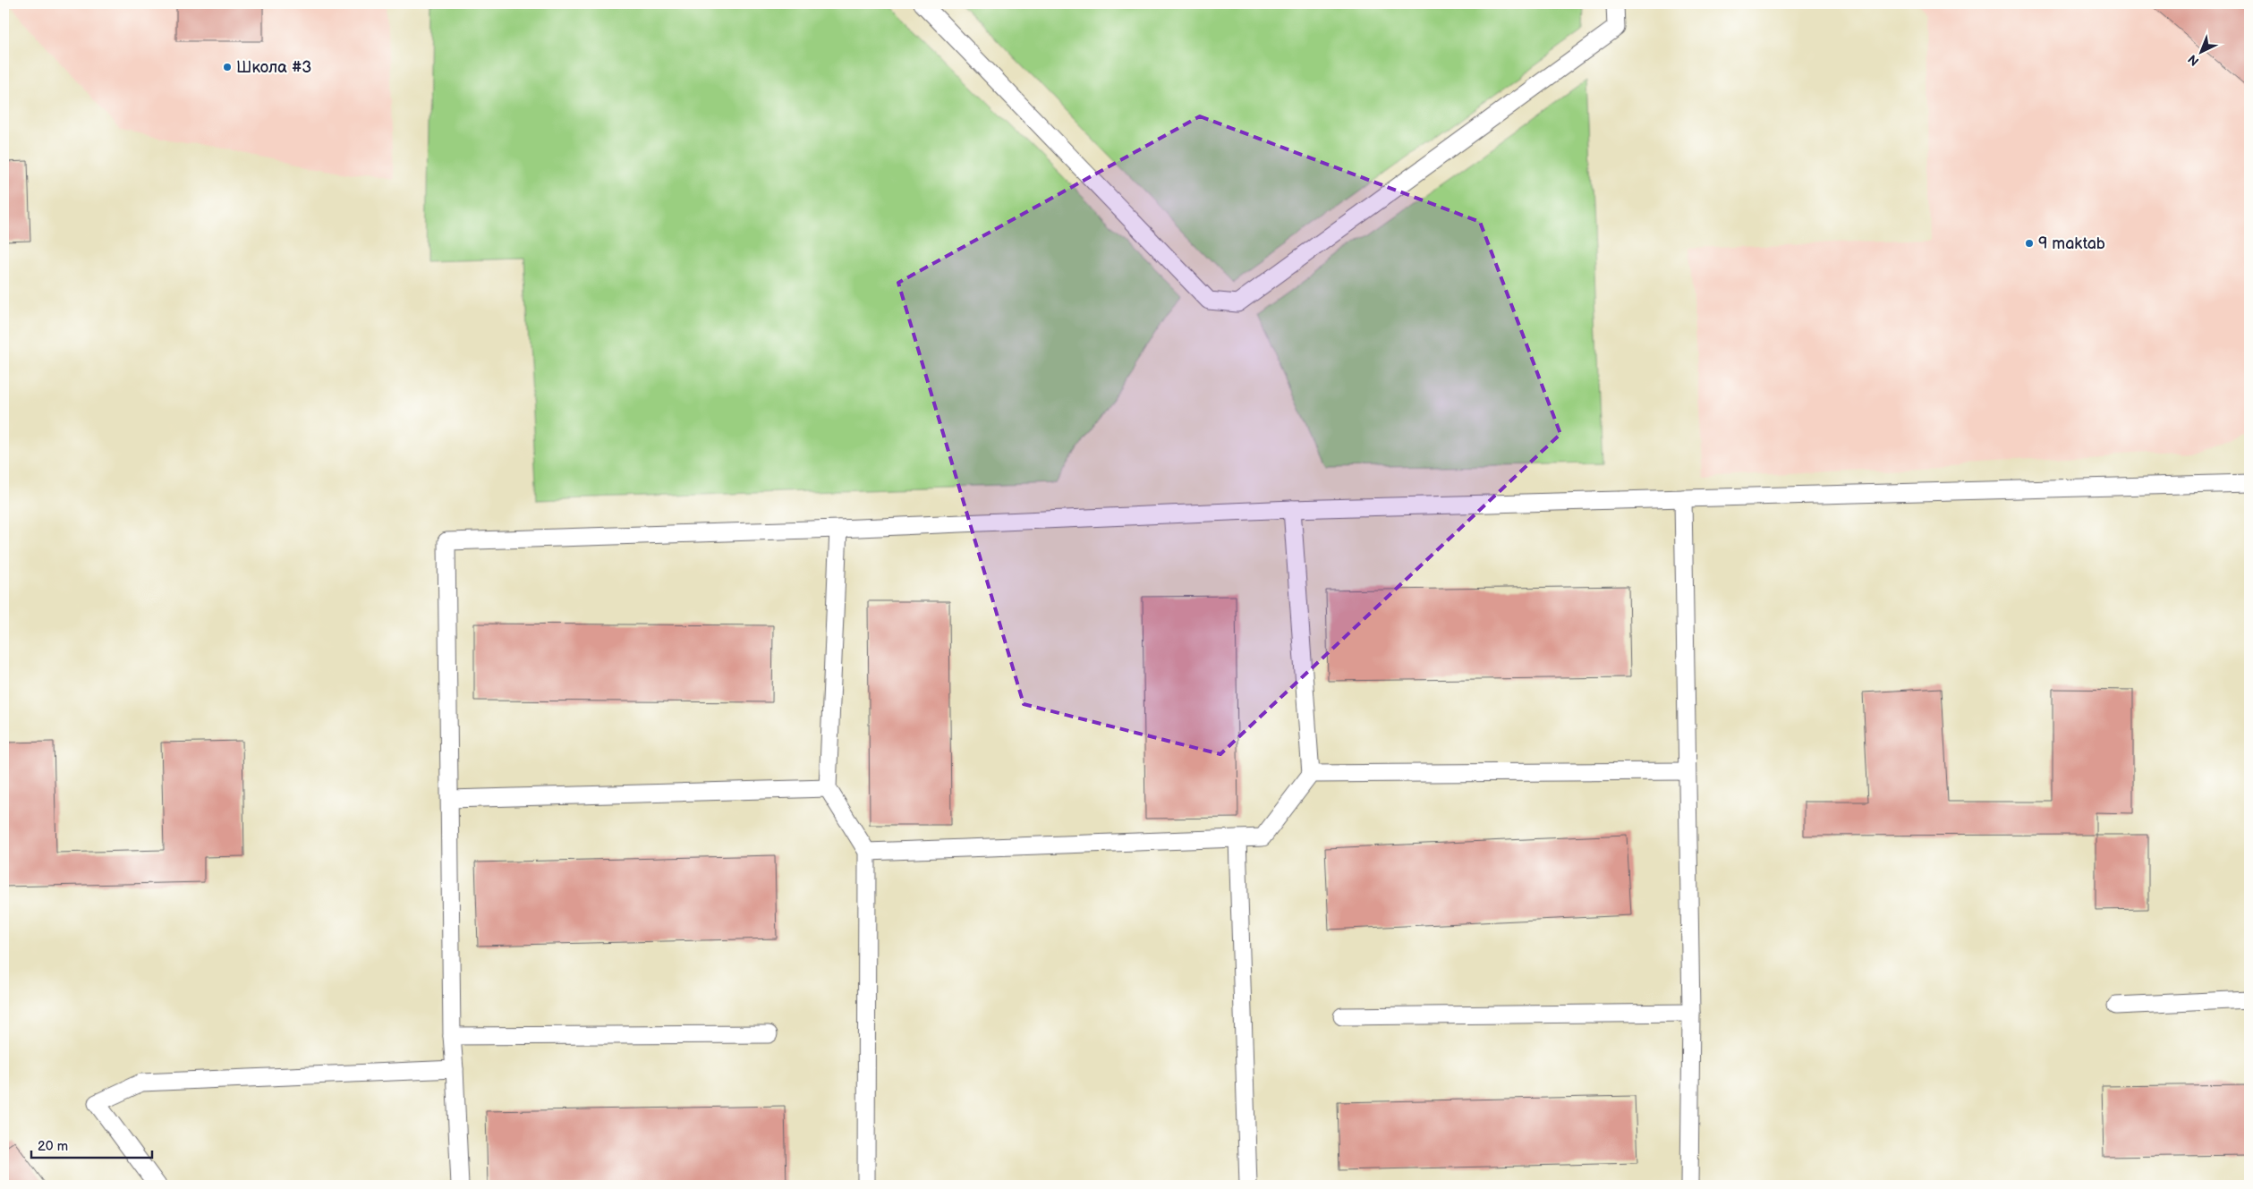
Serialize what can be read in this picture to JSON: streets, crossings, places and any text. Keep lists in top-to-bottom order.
{
  "places": ["Школа #3", "9 maktab"],
  "scale_bar": "20 m",
  "north": "bottom left"
}
